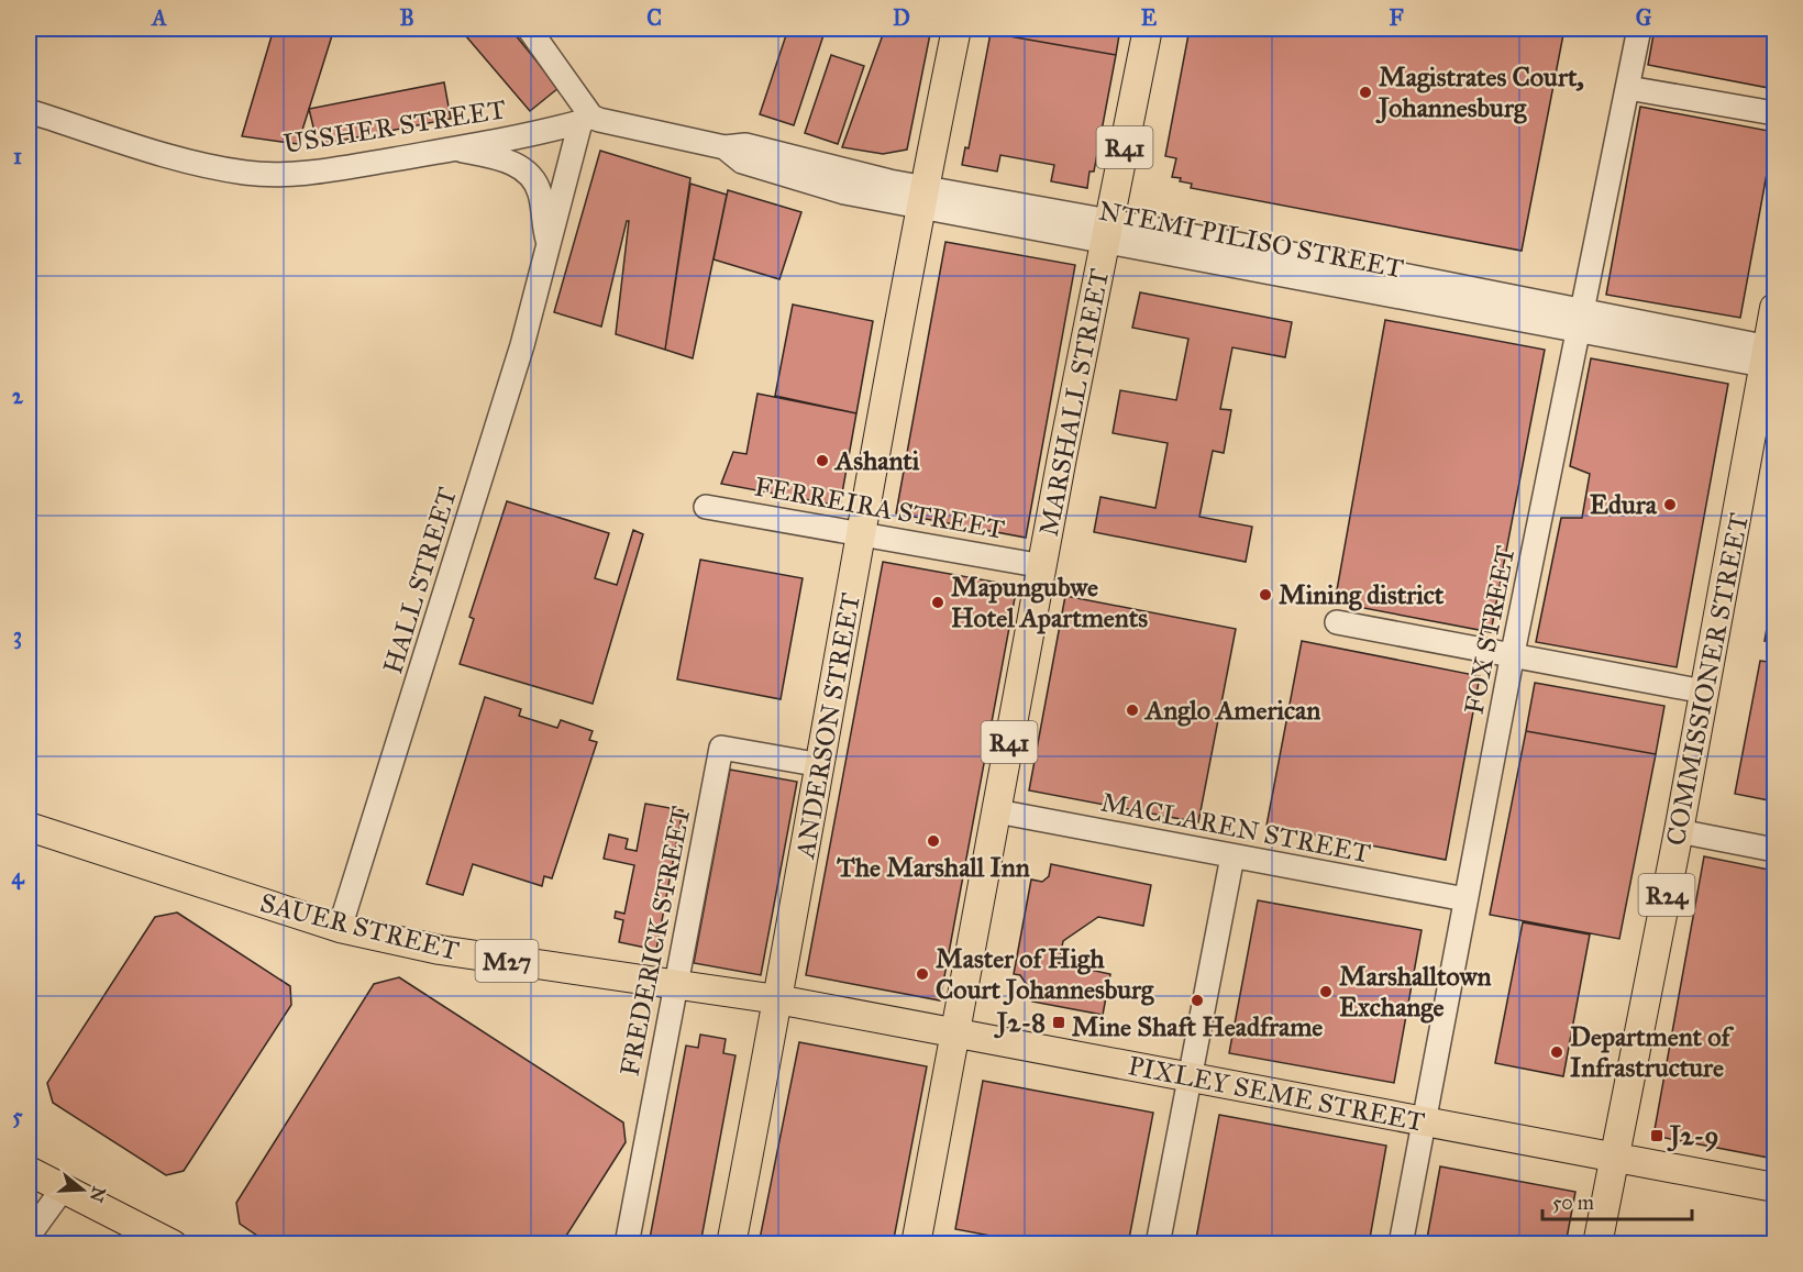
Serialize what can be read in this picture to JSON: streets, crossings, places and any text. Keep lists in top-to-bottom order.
{
  "streets": {
    "main road": [
      "R41",
      "MARSHALL STREET",
      "COMMISSIONER STREET",
      "ANDERSON STREET",
      "R24",
      "SAUER STREET",
      "M27",
      "PIXLEY SEME STREET"
    ],
    "street": [
      "USSHER STREET",
      "NTEMI PILISO STREET",
      "FERREIRA STREET",
      "HALL STREET",
      "FOX STREET",
      "MACLAREN STREET",
      "FREDERICK STREET"
    ]
  },
  "crossings": [
    ["USSHER STREET", "NTEMI PILISO STREET"],
    ["USSHER STREET", "HALL STREET"],
    ["NTEMI PILISO STREET", "MARSHALL STREET"],
    ["NTEMI PILISO STREET", "HALL STREET"],
    ["NTEMI PILISO STREET", "FOX STREET"],
    ["NTEMI PILISO STREET", "COMMISSIONER STREET"],
    ["NTEMI PILISO STREET", "ANDERSON STREET"],
    ["MARSHALL STREET", "FERREIRA STREET"],
    ["MARSHALL STREET", "MACLAREN STREET"],
    ["MARSHALL STREET", "PIXLEY SEME STREET"],
    ["FERREIRA STREET", "ANDERSON STREET"],
    ["HALL STREET", "SAUER STREET"],
    ["FOX STREET", "MACLAREN STREET"],
    ["FOX STREET", "PIXLEY SEME STREET"],
    ["COMMISSIONER STREET", "PIXLEY SEME STREET"],
    ["ANDERSON STREET", "SAUER STREET"],
    ["ANDERSON STREET", "FREDERICK STREET"],
    ["ANDERSON STREET", "PIXLEY SEME STREET"],
    ["SAUER STREET", "FREDERICK STREET"],
    ["SAUER STREET", "PIXLEY SEME STREET"]
  ],
  "places": {
    "other": [
      "Magistrates Court, Johannesburg",
      "Ashanti",
      "Edura",
      "Mining district",
      "Mapungubwe Hotel Apartments",
      "Anglo American",
      "The Marshall Inn",
      "Master of High Court Johannesburg",
      "Marshalltown Exchange",
      "Mine Shaft Headframe",
      "Department of Infrastructure"
    ],
    "transit": ["J2-8", "J2-9"]
  },
  "scale_bar": "50 m",
  "north": "right",
  "grid": {
    "columns": [
      "A",
      "B",
      "C",
      "D",
      "E",
      "F",
      "G"
    ],
    "rows": [
      "1",
      "2",
      "3",
      "4",
      "5"
    ]
  }
}
